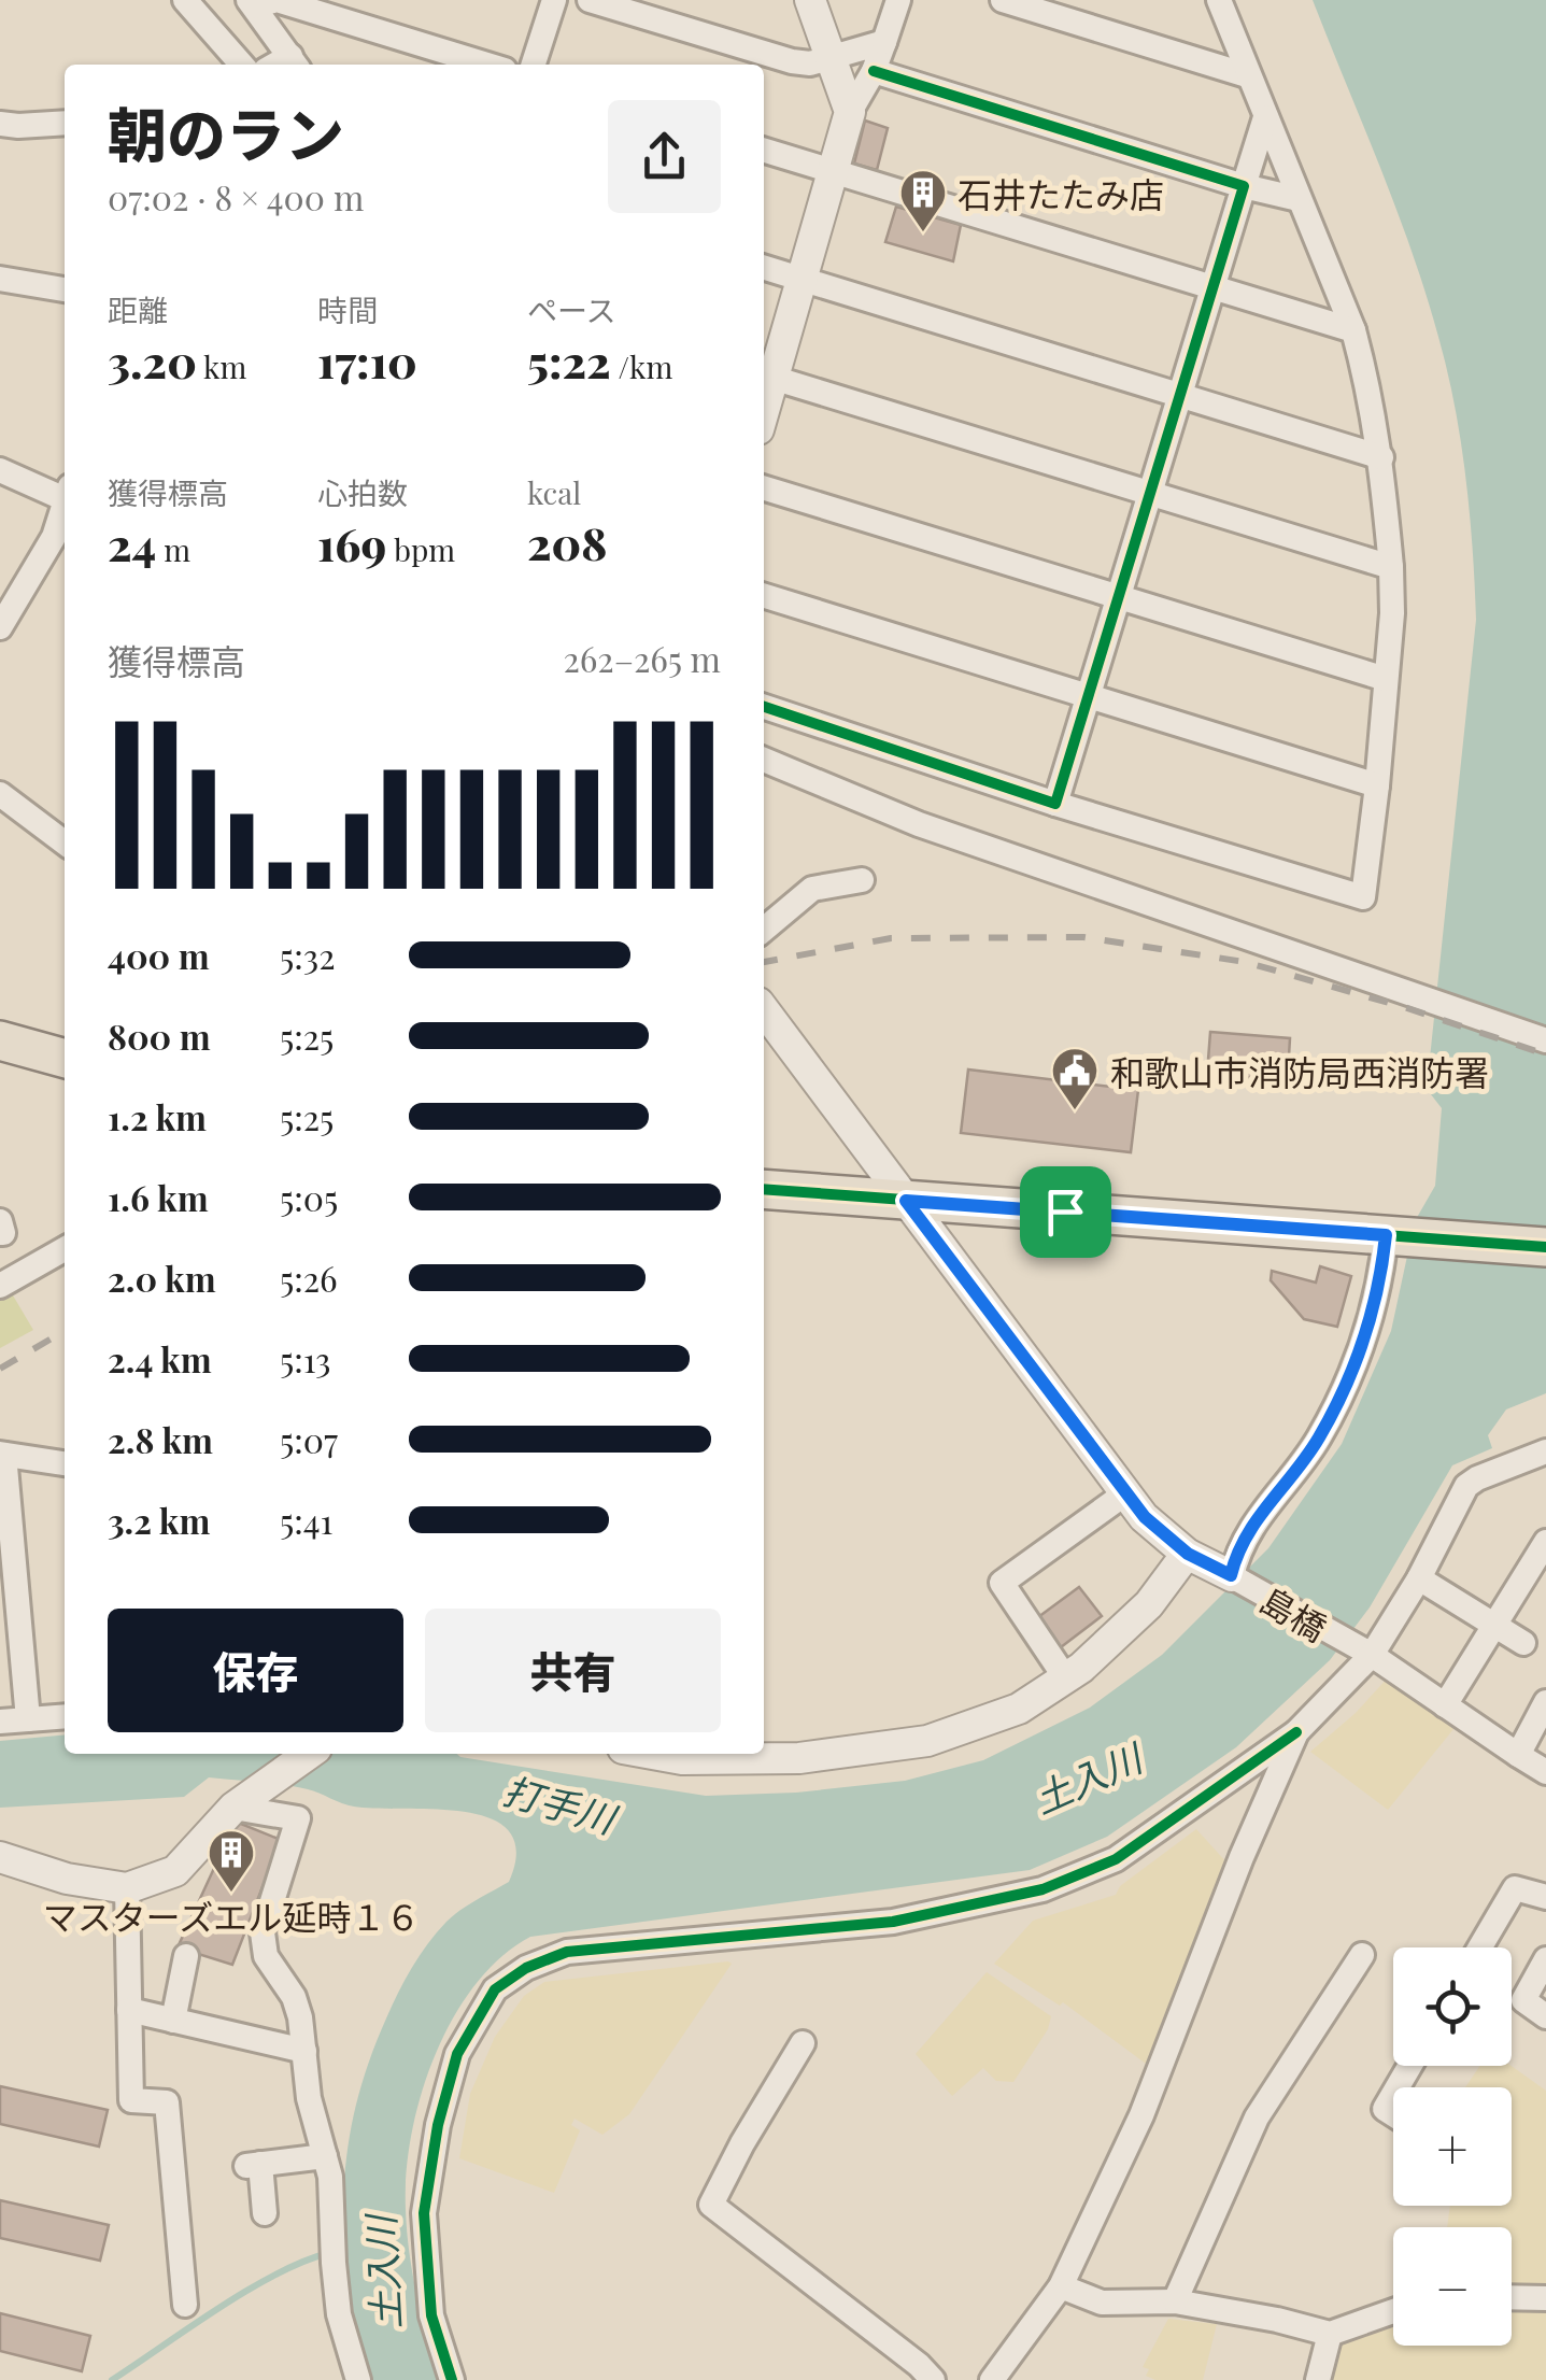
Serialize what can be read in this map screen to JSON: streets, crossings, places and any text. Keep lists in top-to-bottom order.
{
  "streets": {
    "street": ["島橋"]
  },
  "water": ["土入川", "打手川"],
  "places": {
    "building": ["石井たたみ店", "マスターズエル延時１６"],
    "public building": ["和歌山市消防局西消防署"]
  },
  "page": {
    "heading": ["朝のラン", "07:02 · 8 × 400 m"],
    "stats": [
      ["距離", "3.20 km"],
      ["時間", "17:10"],
      ["ペース", "5:22 /km"],
      ["獲得標高", "24 m"],
      ["心拍数", "169 bpm"],
      ["kcal", "208"]
    ],
    "chart": ["獲得標高", "262–265 m"],
    "list": [
      {
        "name": "400 m",
        "note": "5:32"
      },
      {
        "name": "800 m",
        "note": "5:25"
      },
      {
        "name": "1.2 km",
        "note": "5:25"
      },
      {
        "name": "1.6 km",
        "note": "5:05"
      },
      {
        "name": "2.0 km",
        "note": "5:26"
      },
      {
        "name": "2.4 km",
        "note": "5:13"
      },
      {
        "name": "2.8 km",
        "note": "5:07"
      },
      {
        "name": "3.2 km",
        "note": "5:41"
      }
    ],
    "buttons": ["保存", "共有"],
    "map_buttons": ["+", "−"]
  }
}
